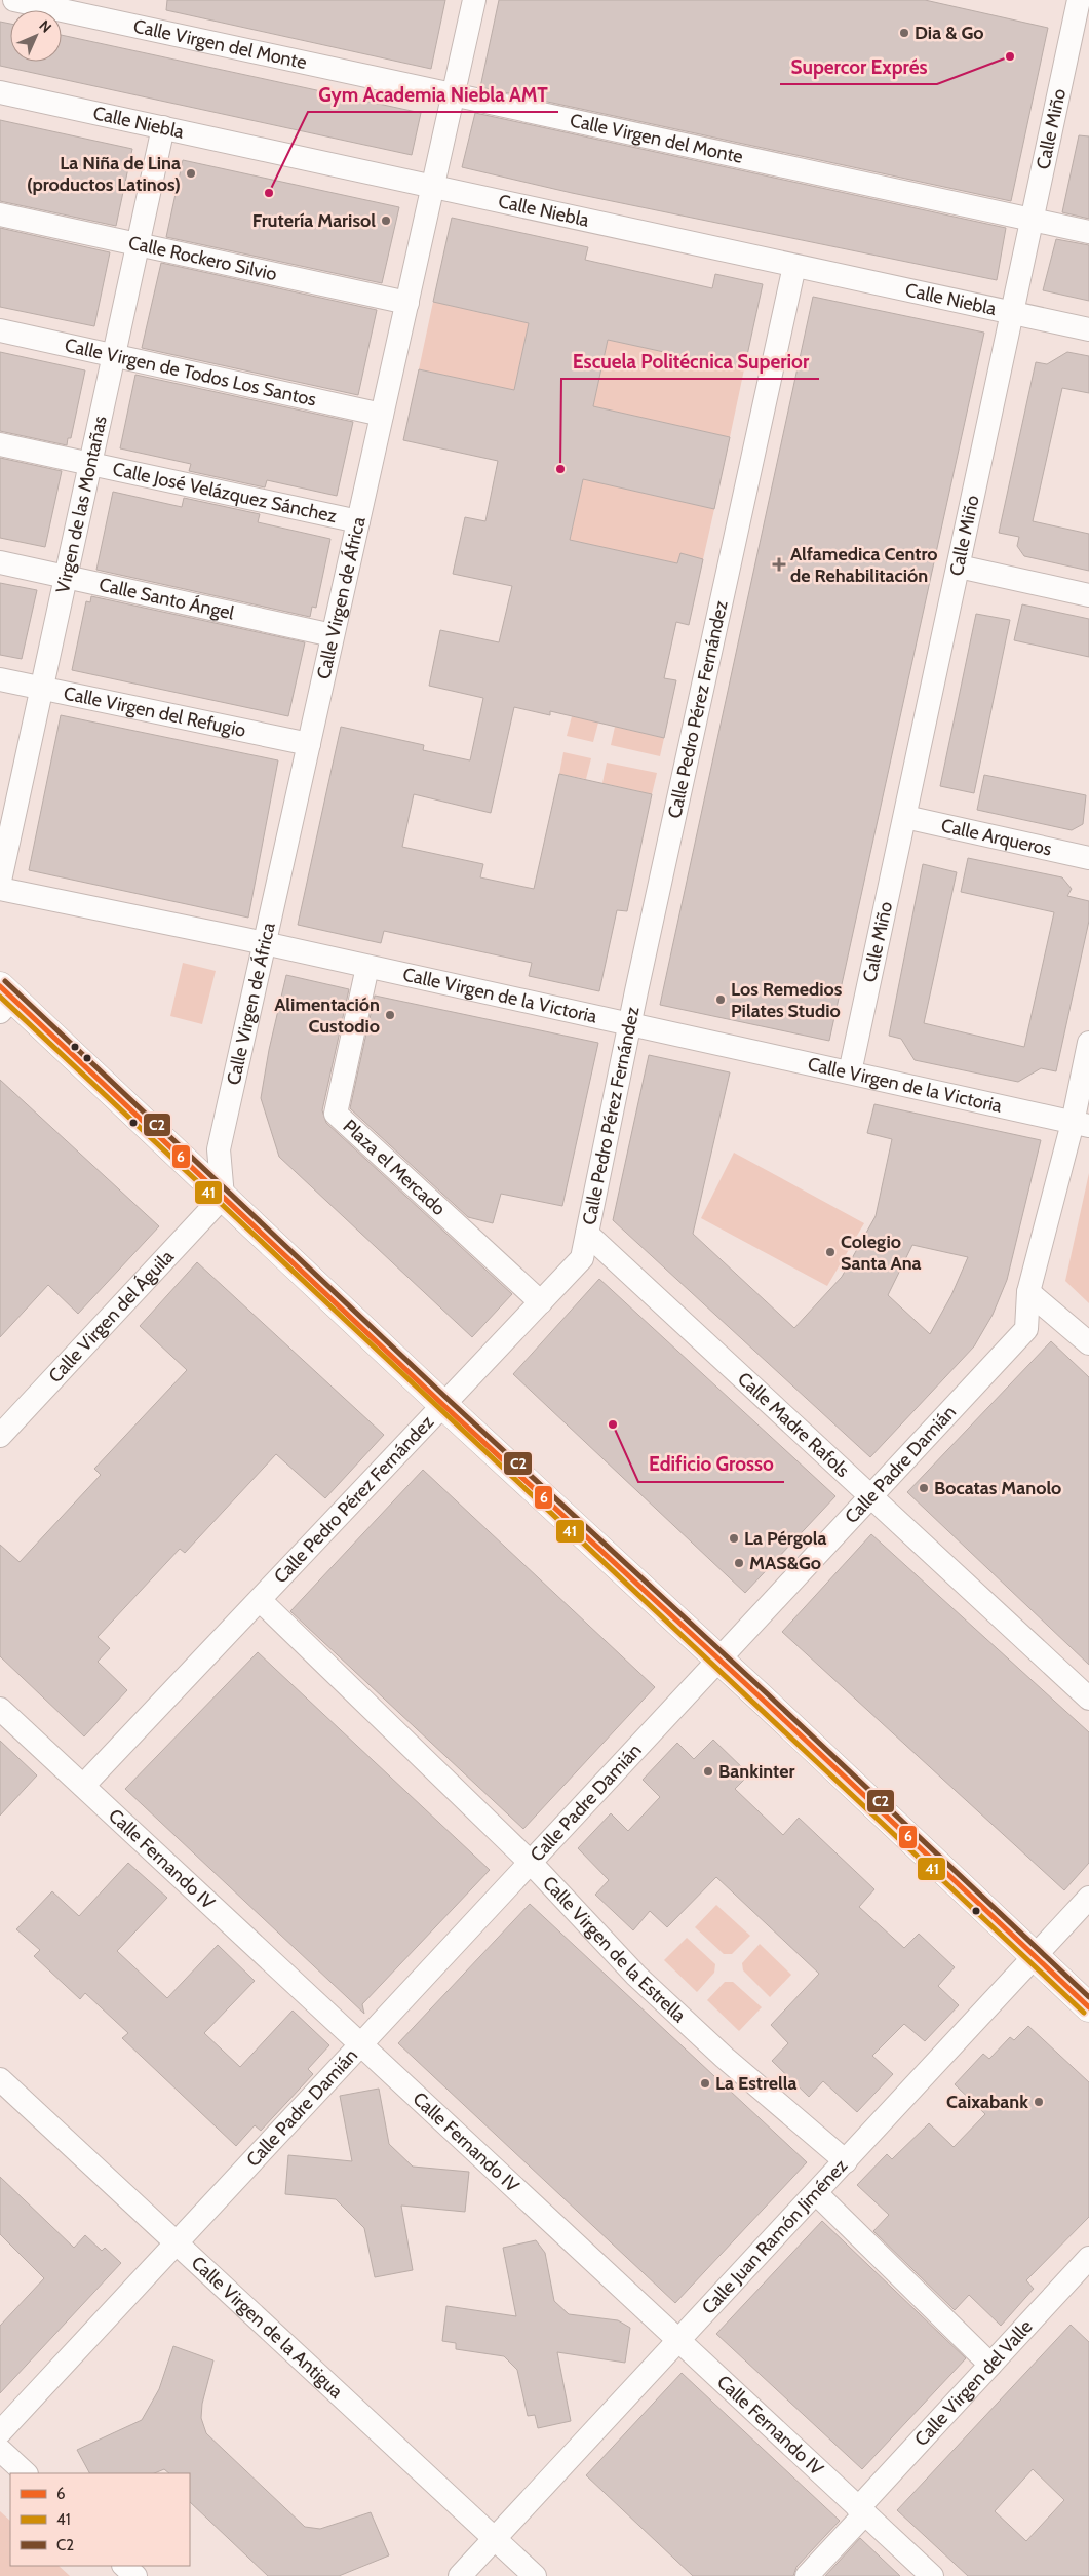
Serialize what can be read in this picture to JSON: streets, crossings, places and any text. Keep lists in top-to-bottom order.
{
  "streets": {
    "street": [
      "Calle Virgen del Monte",
      "Calle Niebla",
      "Calle Miño",
      "Calle Rockero Silvio",
      "Calle Virgen de Todos Los Santos",
      "Calle José Velázquez Sánchez",
      "Virgen de las Montañas",
      "Calle Virgen de África",
      "Calle Santo Ángel",
      "Calle Pedro Pérez Fernández",
      "Calle Virgen del Refugio",
      "Calle Arqueros",
      "Calle Virgen de la Victoria",
      "Plaza el Mercado",
      "Calle Virgen del Águila",
      "Calle Madre Rafols",
      "Calle Padre Damián",
      "Calle Fernando IV",
      "Calle Virgen de la Estrella",
      "Calle Juan Ramón Jiménez",
      "Calle Virgen de la Antigua",
      "Calle Virgen del Valle"
    ]
  },
  "crossings": [
    ["Calle Virgen del Monte", "Calle Miño"],
    ["Calle Virgen del Monte", "Calle Virgen de África"],
    ["Calle Niebla", "Calle Miño"],
    ["Calle Niebla", "Virgen de las Montañas"],
    ["Calle Niebla", "Calle Virgen de África"],
    ["Calle Niebla", "Calle Pedro Pérez Fernández"],
    ["Calle Miño", "Calle Arqueros"],
    ["Calle Miño", "Calle Virgen de la Victoria"],
    ["Calle Rockero Silvio", "Virgen de las Montañas"],
    ["Calle Rockero Silvio", "Calle Virgen de África"],
    ["Calle Virgen de Todos Los Santos", "Virgen de las Montañas"],
    ["Calle Virgen de Todos Los Santos", "Calle Virgen de África"],
    ["Calle José Velázquez Sánchez", "Virgen de las Montañas"],
    ["Calle José Velázquez Sánchez", "Calle Virgen de África"],
    ["Virgen de las Montañas", "Calle Santo Ángel"],
    ["Virgen de las Montañas", "Calle Virgen del Refugio"],
    ["Calle Virgen de África", "Calle Santo Ángel"],
    ["Calle Virgen de África", "Calle Virgen del Refugio"],
    ["Calle Virgen de África", "Calle Virgen de la Victoria"],
    ["Calle Virgen de África", "Calle Virgen del Águila"],
    ["Calle Pedro Pérez Fernández", "Calle Virgen de la Victoria"],
    ["Calle Pedro Pérez Fernández", "Plaza el Mercado"],
    ["Calle Pedro Pérez Fernández", "Calle Madre Rafols"],
    ["Calle Pedro Pérez Fernández", "Calle Fernando IV"],
    ["Calle Pedro Pérez Fernández", "Calle Virgen de la Estrella"],
    ["Calle Virgen de la Victoria", "Plaza el Mercado"],
    ["Calle Virgen de la Victoria", "Calle Padre Damián"],
    ["Calle Madre Rafols", "Calle Padre Damián"],
    ["Calle Padre Damián", "Calle Fernando IV"],
    ["Calle Padre Damián", "Calle Virgen de la Estrella"],
    ["Calle Padre Damián", "Calle Virgen de la Antigua"],
    ["Calle Fernando IV", "Calle Juan Ramón Jiménez"],
    ["Calle Fernando IV", "Calle Virgen del Valle"],
    ["Calle Virgen de la Estrella", "Calle Juan Ramón Jiménez"],
    ["Calle Juan Ramón Jiménez", "Calle Virgen de la Antigua"]
  ],
  "places": {
    "other": [
      "Dia & Go",
      "Supercor Exprés",
      "La Niña de Lina (productos Latinos)",
      "Gym Academia Niebla AMT",
      "Frutería Marisol",
      "Escuela Politécnica Superior",
      "Los Remedios Pilates Studio",
      "Alimentación Custodio",
      "Colegio Santa Ana",
      "Edificio Grosso",
      "Bocatas Manolo",
      "La Pérgola",
      "MAS&Go",
      "Bankinter",
      "La Estrella",
      "Caixabank"
    ],
    "health": ["Alfamedica Centro de Rehabilitación"]
  },
  "lines": ["transit line C2", "transit line 6", "transit line 41"],
  "legend": ["6", "41", "C2"],
  "north": "top right"
}
